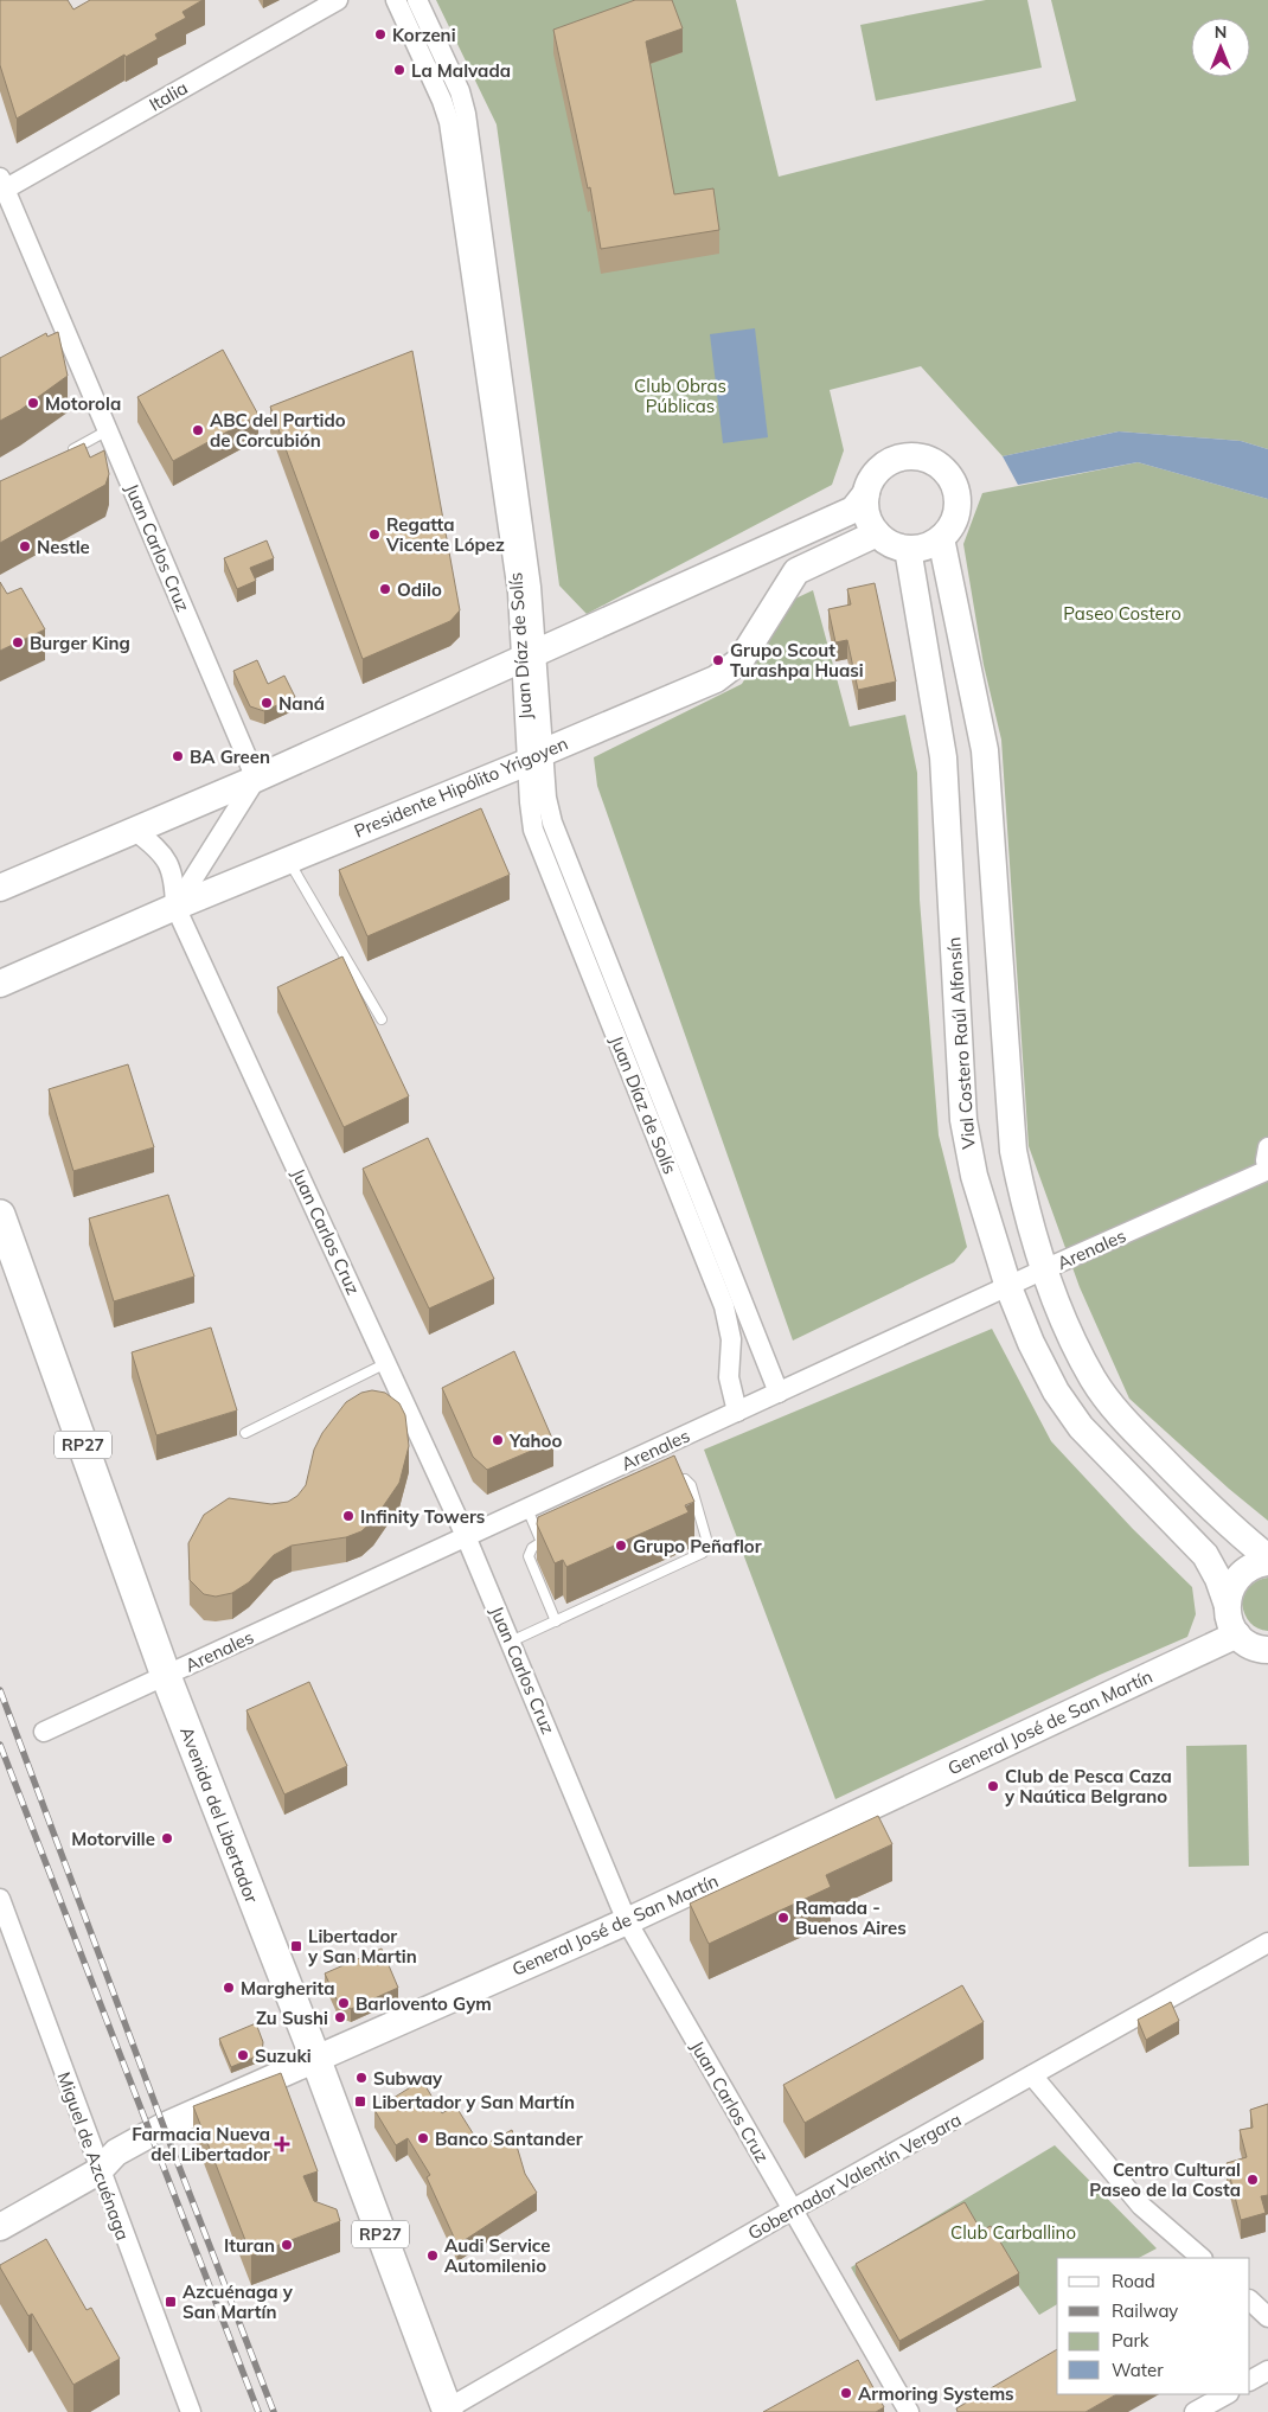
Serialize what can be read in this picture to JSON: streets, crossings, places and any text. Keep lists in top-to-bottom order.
{
  "streets": {
    "main road": ["RP27", "Avenida del Libertador"],
    "street": [
      "Italia",
      "Juan Carlos Cruz",
      "Juan Díaz de Solís",
      "Presidente Hipólito Yrigoyen",
      "Vial Costero Raúl Alfonsín",
      "Arenales",
      "General José de San Martín",
      "Miguel de Azcuénaga",
      "Gobernador Valentín Vergara"
    ]
  },
  "crossings": [
    ["Italia", "Juan Carlos Cruz"],
    ["Juan Carlos Cruz", "Presidente Hipólito Yrigoyen"],
    ["Juan Carlos Cruz", "Arenales"],
    ["Juan Carlos Cruz", "General José de San Martín"],
    ["Juan Carlos Cruz", "Gobernador Valentín Vergara"],
    ["Juan Díaz de Solís", "Presidente Hipólito Yrigoyen"],
    ["Juan Díaz de Solís", "Arenales"],
    ["Presidente Hipólito Yrigoyen", "Vial Costero Raúl Alfonsín"],
    ["Vial Costero Raúl Alfonsín", "Arenales"],
    ["Vial Costero Raúl Alfonsín", "General José de San Martín"],
    ["Arenales", "Avenida del Libertador"],
    ["General José de San Martín", "Avenida del Libertador"],
    ["General José de San Martín", "Miguel de Azcuénaga"],
    ["Avenida del Libertador", "Gobernador Valentín Vergara"]
  ],
  "parks": ["Club Obras Públicas", "Paseo Costero", "Club Carballino"],
  "places": {
    "other": [
      "Korzeni",
      "La Malvada",
      "Motorola",
      "ABC del Partido de Corcubión",
      "Regatta Vicente López",
      "Nestle",
      "Odilo",
      "Burger King",
      "Grupo Scout Turashpa Huasi",
      "Naná",
      "BA Green",
      "Yahoo",
      "Infinity Towers",
      "Grupo Peñaflor",
      "Club de Pesca Caza y Naútica Belgrano",
      "Motorville",
      "Ramada - Buenos Aires",
      "Margherita",
      "Barlovento Gym",
      "Zu Sushi",
      "Suzuki",
      "Subway",
      "Banco Santander",
      "Centro Cultural Paseo de la Costa",
      "Ituran",
      "Audi Service Automilenio",
      "Armoring Systems"
    ],
    "transit": ["Libertador y San Martin", "Libertador y San Martín", "Azcuénaga y San Martín"],
    "health": ["Farmacia Nueva del Libertador"]
  },
  "legend": [
    "Road",
    "Railway",
    "Park",
    "Water"
  ],
  "north": "top"
}
